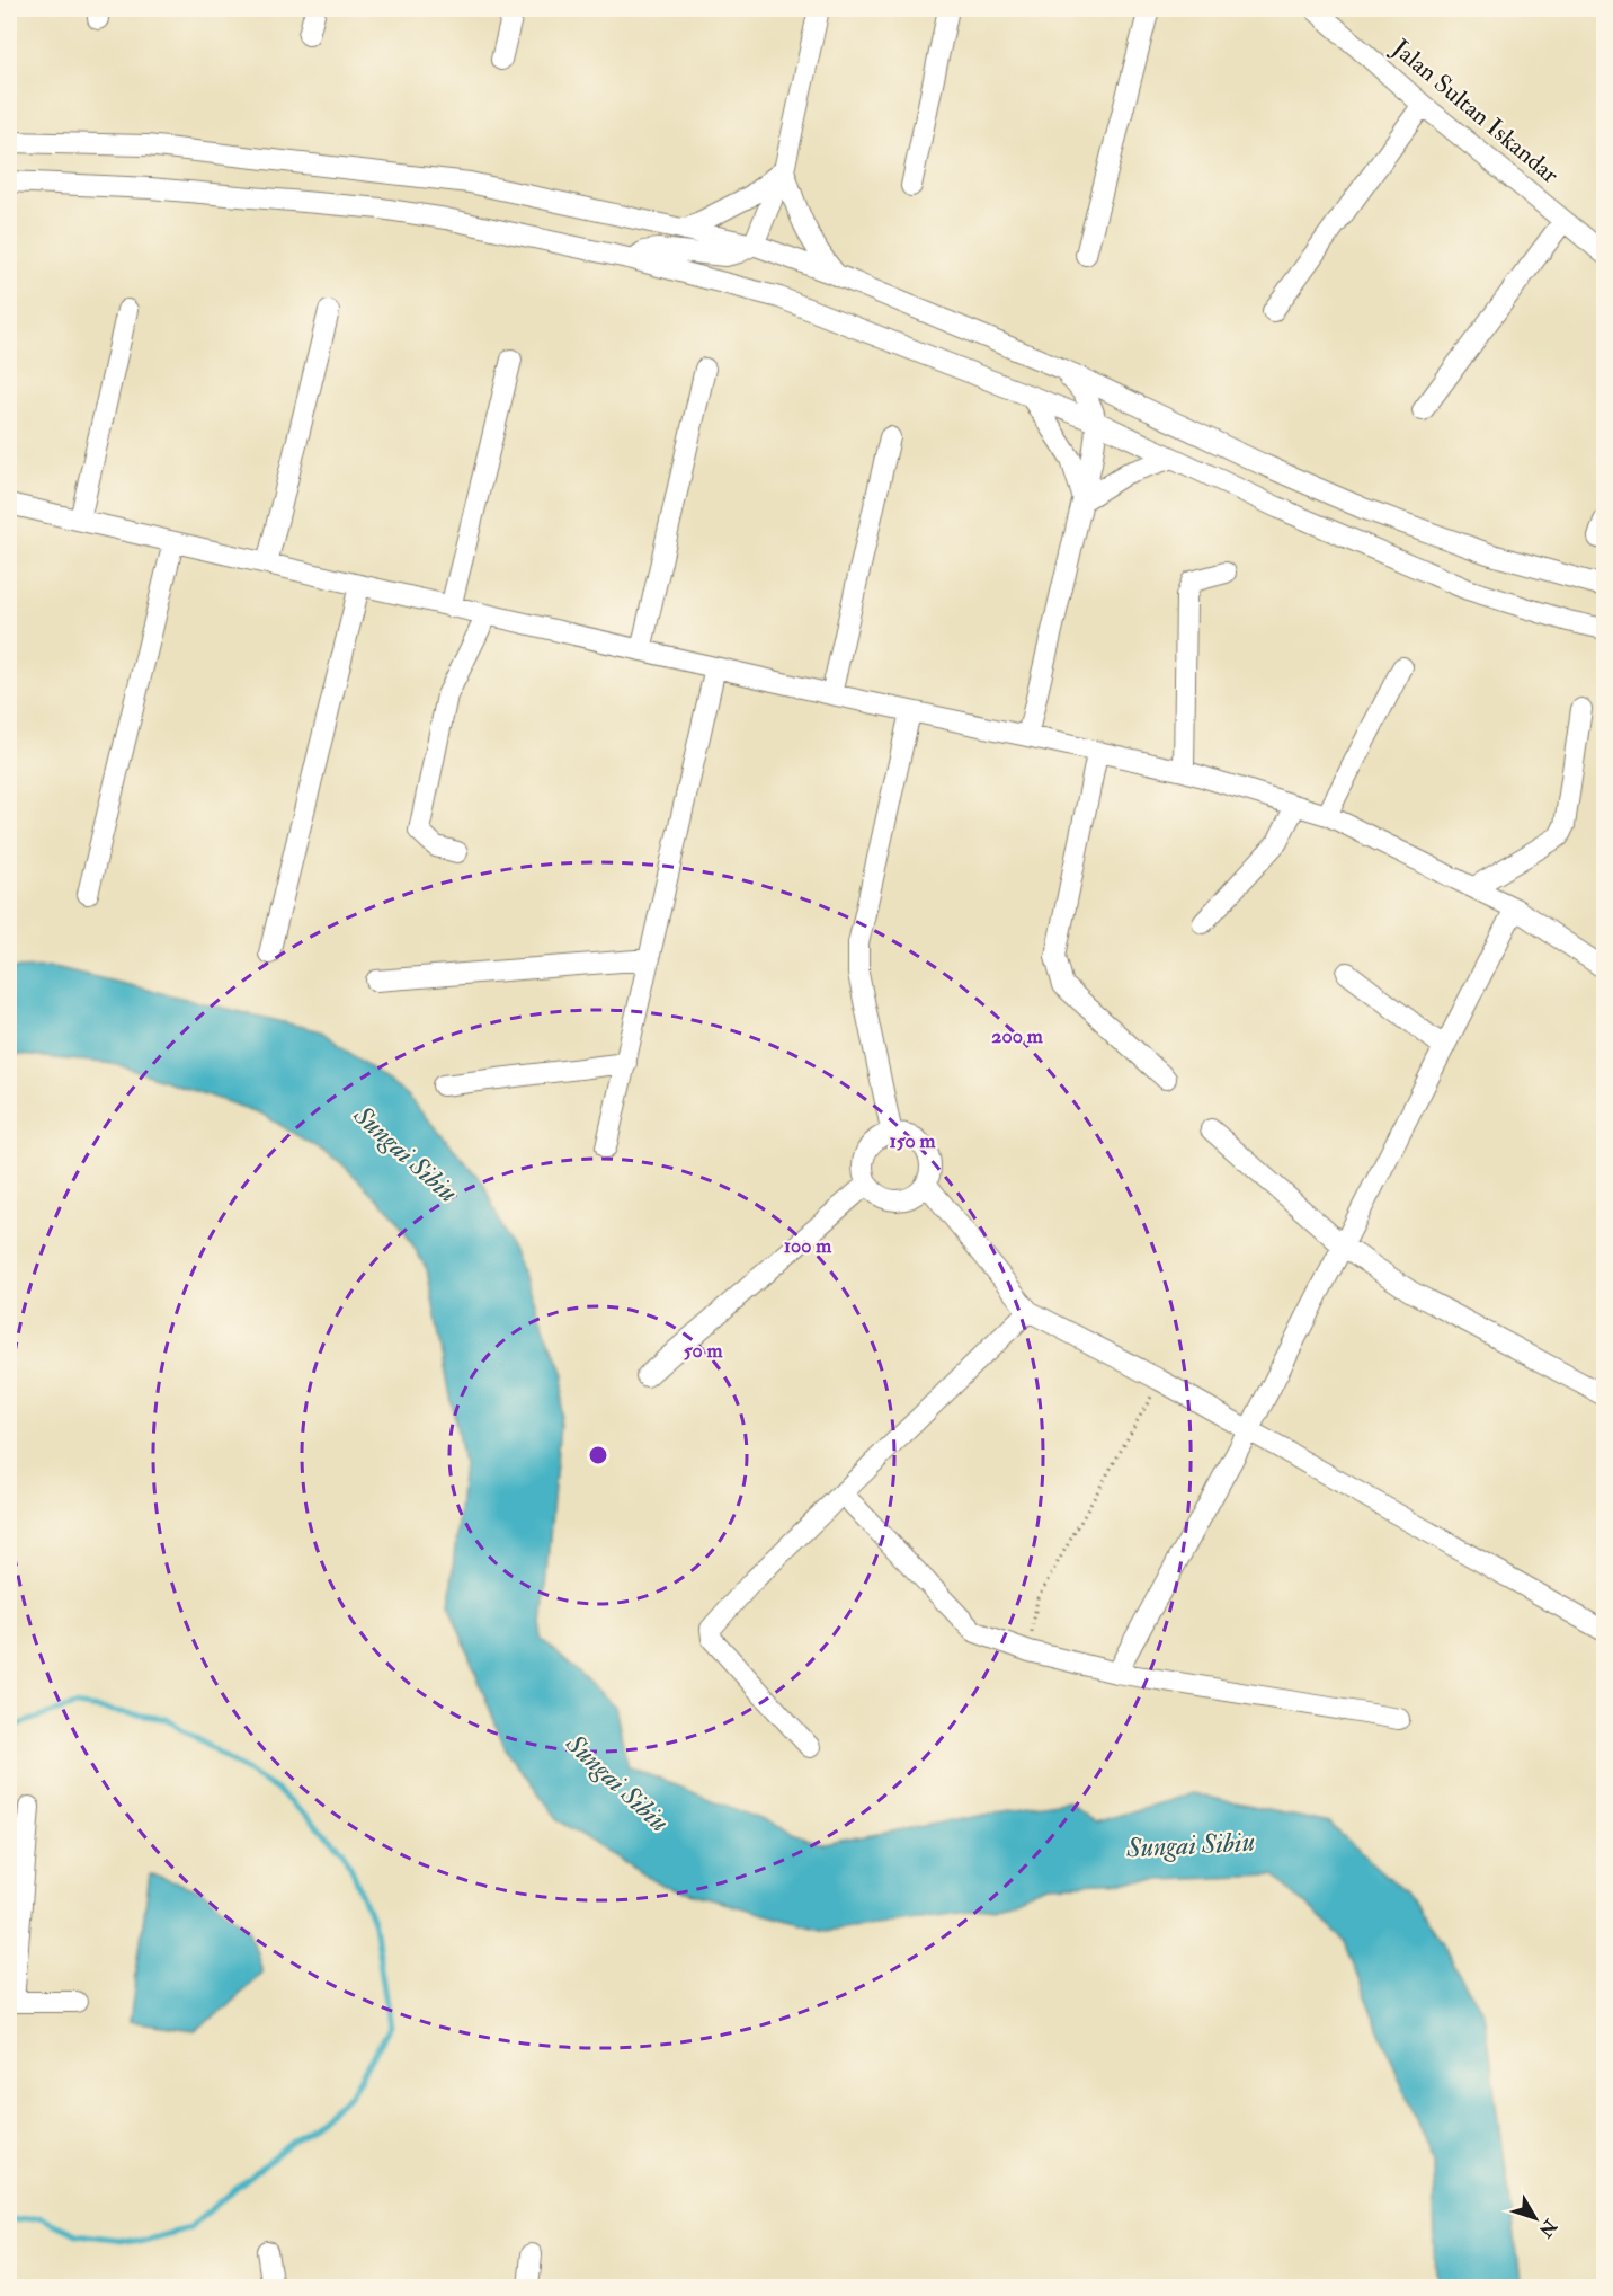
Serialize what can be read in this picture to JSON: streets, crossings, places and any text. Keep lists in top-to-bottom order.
{
  "streets": {
    "street": ["Jalan Sultan Iskandar"]
  },
  "water": ["Sungai Sibiu"],
  "north": "bottom right",
  "rings": [
    "200 m",
    "150 m",
    "100 m",
    "50 m"
  ]
}
